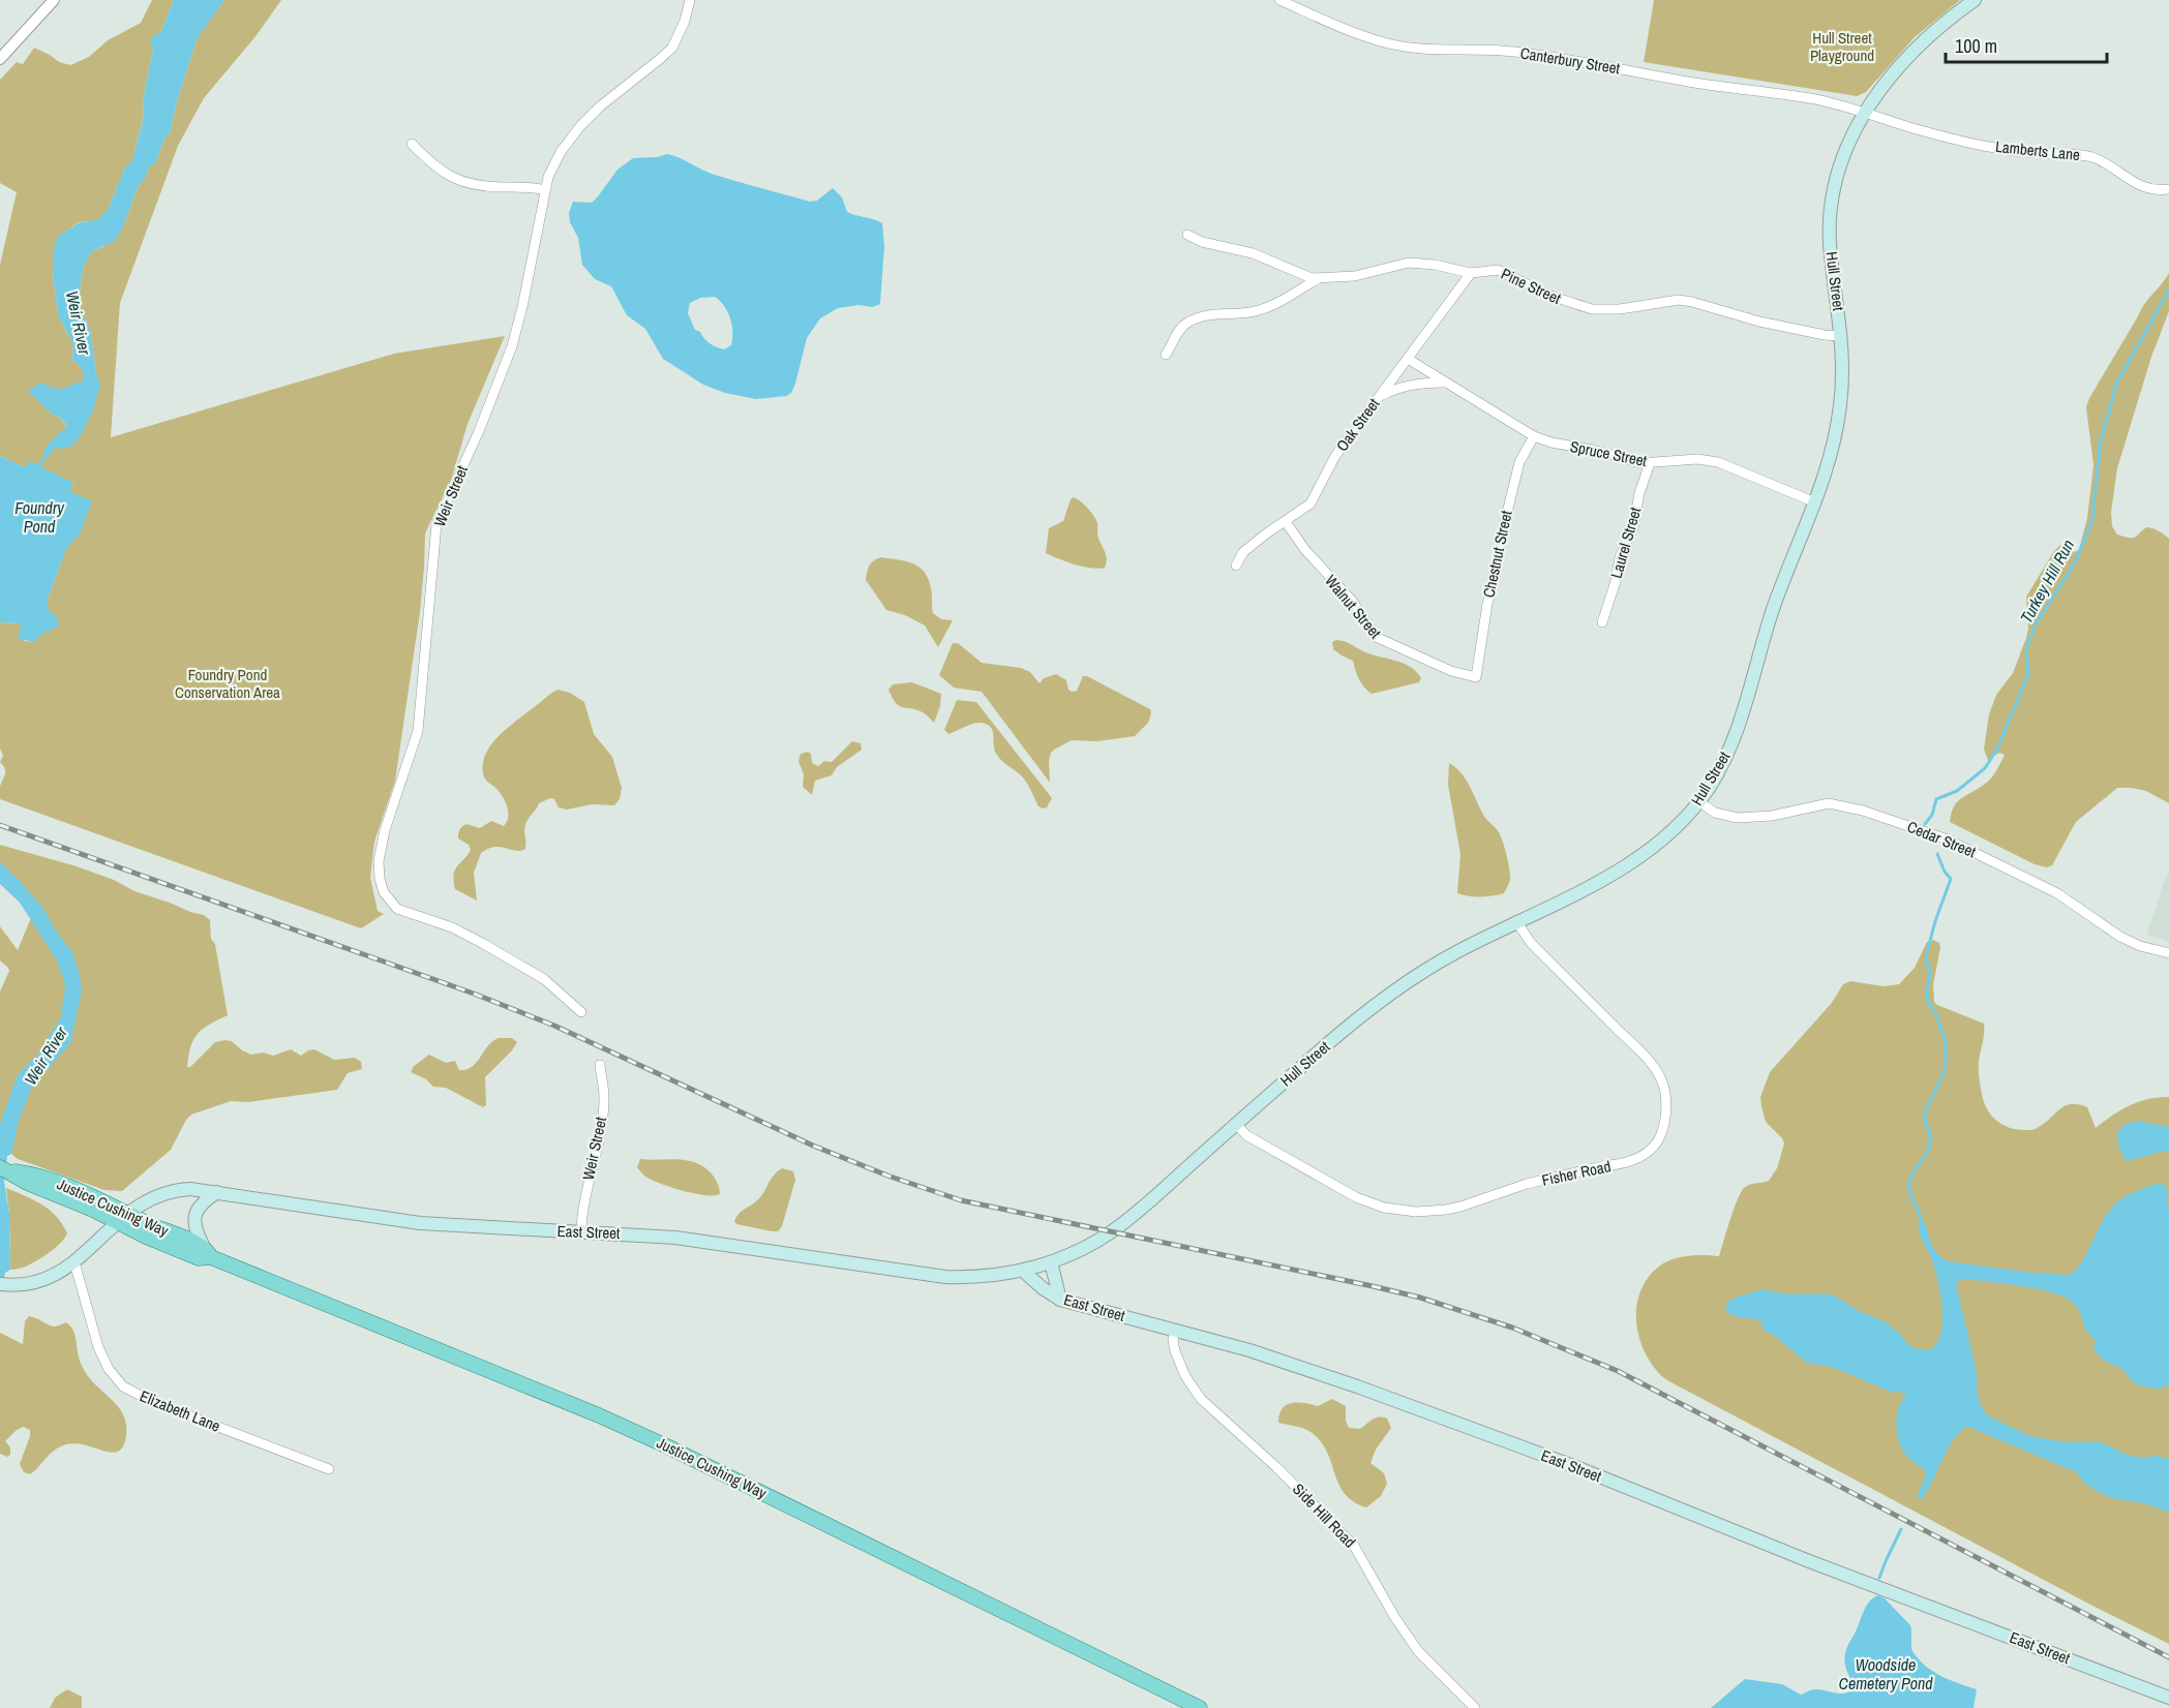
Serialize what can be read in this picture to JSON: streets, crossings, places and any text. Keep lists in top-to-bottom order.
{
  "streets": {
    "main road": ["Hull Street", "Justice Cushing Way", "East Street"],
    "street": [
      "Canterbury Street",
      "Lamberts Lane",
      "Pine Street",
      "Oak Street",
      "Spruce Street",
      "Weir Street",
      "Laurel Street",
      "Chestnut Street",
      "Walnut Street",
      "Cedar Street",
      "Fisher Road",
      "Elizabeth Lane",
      "Side Hill Road"
    ]
  },
  "crossings": [
    ["Canterbury Street", "Lamberts Lane"],
    ["Canterbury Street", "Hull Street"],
    ["Lamberts Lane", "Hull Street"],
    ["Hull Street", "Pine Street"],
    ["Hull Street", "Spruce Street"],
    ["Hull Street", "Cedar Street"],
    ["Hull Street", "Fisher Road"],
    ["Hull Street", "East Street"],
    ["Pine Street", "Oak Street"],
    ["Oak Street", "Spruce Street"],
    ["Oak Street", "Walnut Street"],
    ["Spruce Street", "Laurel Street"],
    ["Spruce Street", "Chestnut Street"],
    ["Weir Street", "East Street"],
    ["Chestnut Street", "Walnut Street"],
    ["Justice Cushing Way", "East Street"],
    ["East Street", "Elizabeth Lane"],
    ["East Street", "Side Hill Road"]
  ],
  "water": [
    "Weir River",
    "Foundry Pond",
    "Turkey Hill Run",
    "Woodside Cemetery Pond"
  ],
  "parks": ["Hull Street Playground", "Foundry Pond Conservation Area"],
  "scale_bar": "100 m"
}
